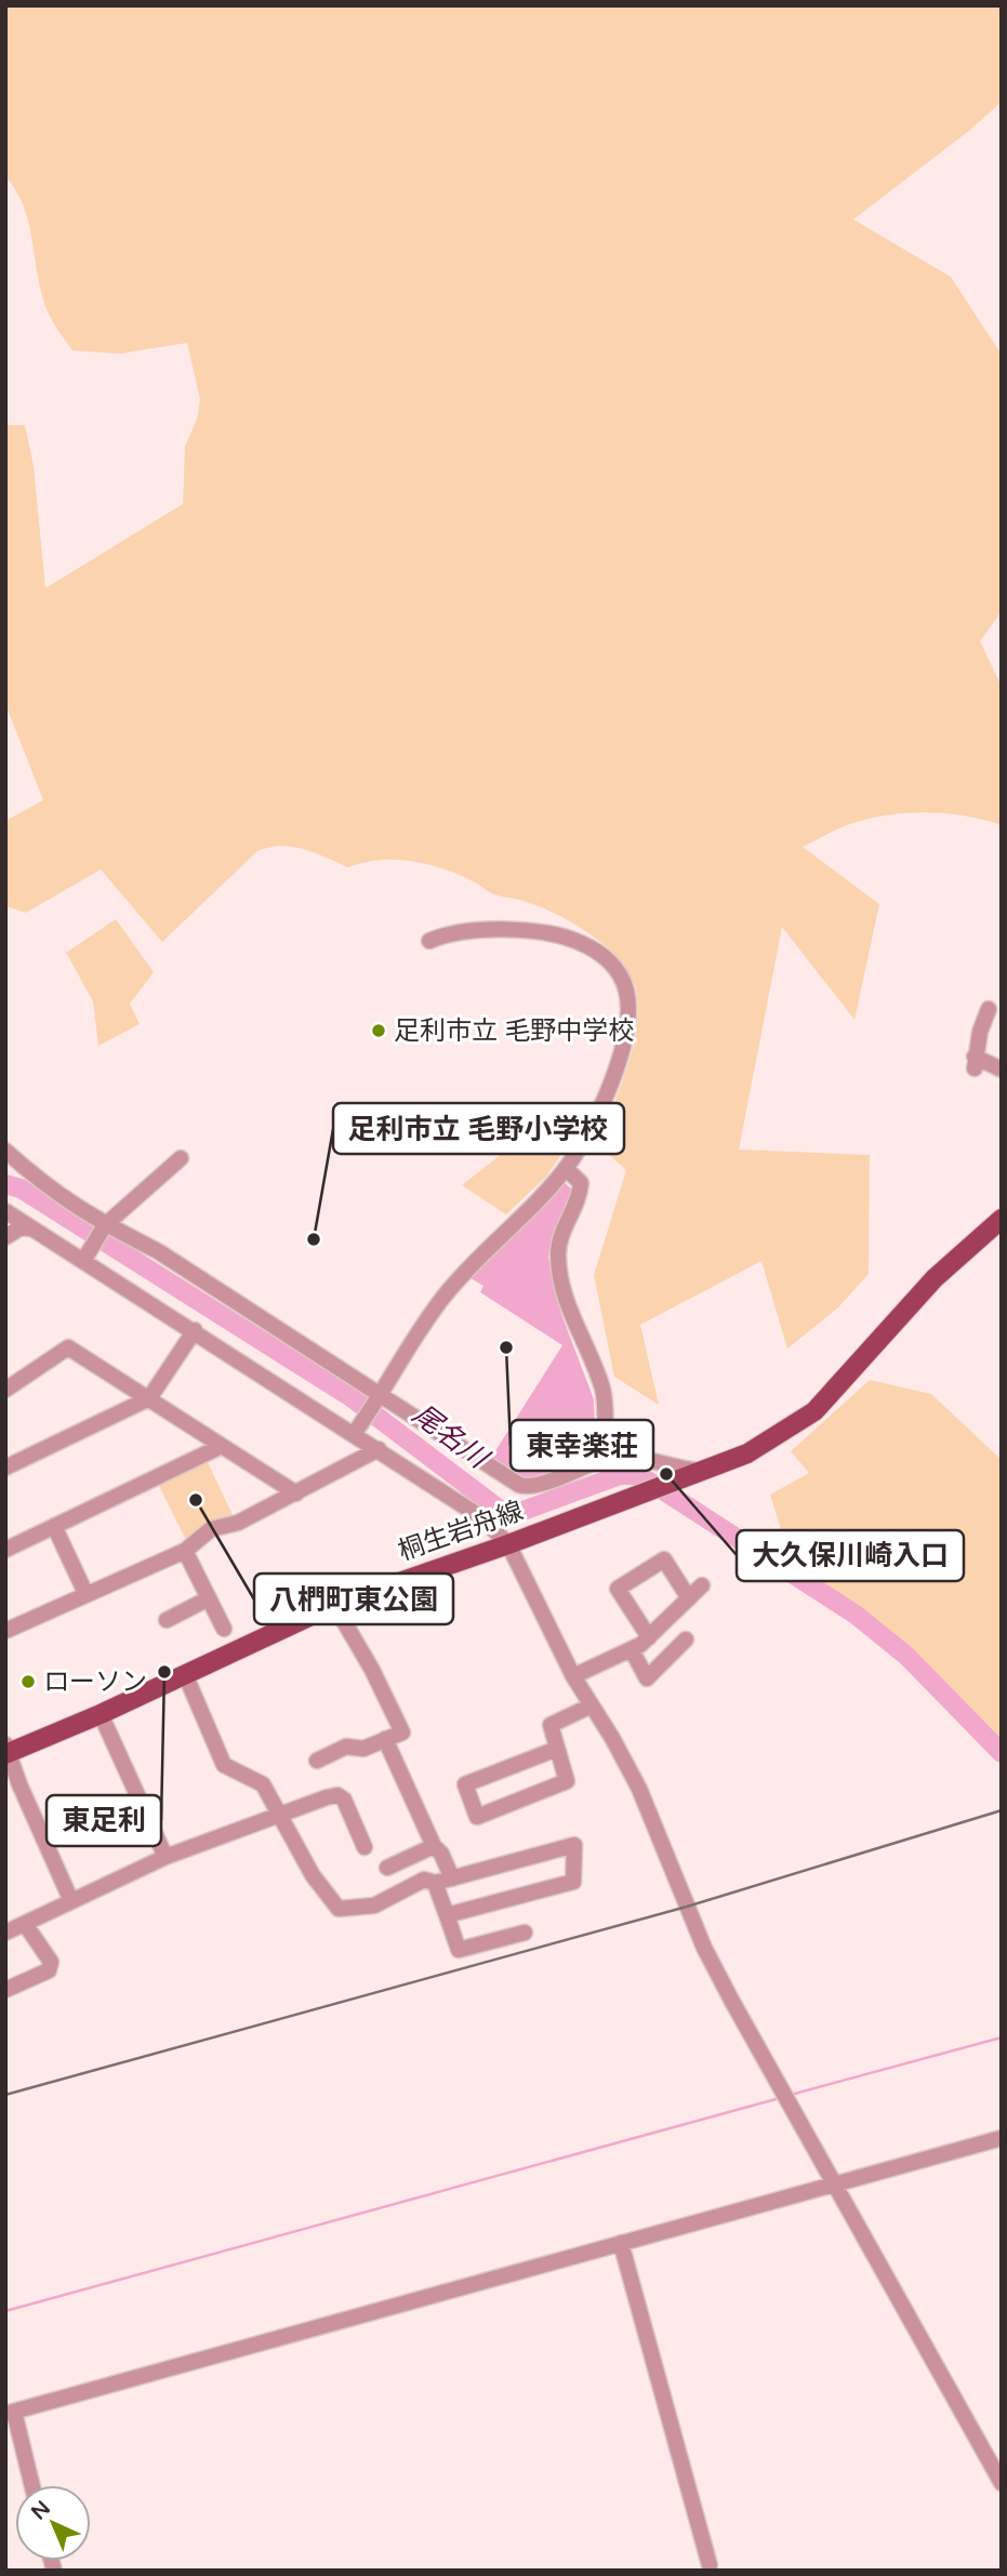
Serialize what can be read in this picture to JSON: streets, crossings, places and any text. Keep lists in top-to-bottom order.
{
  "streets": {
    "main road": ["桐生岩舟線"]
  },
  "water": ["尾名川"],
  "places": [
    "足利市立 毛野中学校",
    "足利市立 毛野小学校",
    "東幸楽荘",
    "大久保川崎入口",
    "八椚町東公園",
    "東足利",
    "ローソン"
  ],
  "north": "top left"
}
